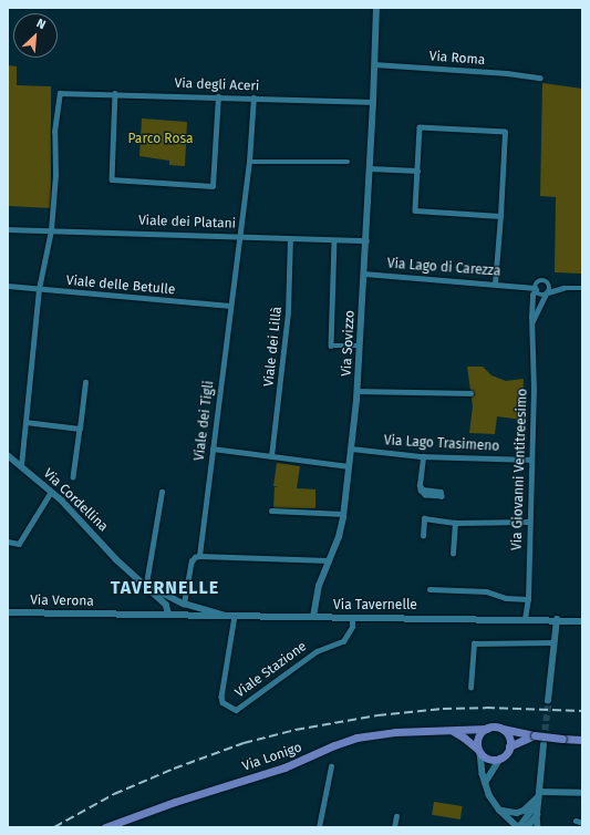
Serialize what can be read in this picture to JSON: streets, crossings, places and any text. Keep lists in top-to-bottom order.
{
  "streets": {
    "main road": ["Via Verona", "Via Tavernelle", "Via Lonigo"],
    "street": [
      "Via Roma",
      "Via degli Aceri",
      "Viale dei Platani",
      "Via Lago di Carezza",
      "Viale delle Betulle",
      "Via Sovizzo",
      "Viale dei Lillà",
      "Viale dei Tigli",
      "Via Lago Trasimeno",
      "Via Giovanni Ventitreesimo",
      "Via Cordellina",
      "Viale Stazione"
    ]
  },
  "crossings": [
    ["Via Roma", "Via Sovizzo"],
    ["Via degli Aceri", "Viale dei Platani"],
    ["Via degli Aceri", "Via Sovizzo"],
    ["Via degli Aceri", "Viale dei Tigli"],
    ["Viale dei Platani", "Via Sovizzo"],
    ["Viale dei Platani", "Viale dei Lillà"],
    ["Viale dei Platani", "Viale dei Tigli"],
    ["Via Lago di Carezza", "Via Sovizzo"],
    ["Via Lago di Carezza", "Via Giovanni Ventitreesimo"],
    ["Viale delle Betulle", "Viale dei Tigli"],
    ["Via Sovizzo", "Via Lago Trasimeno"],
    ["Via Sovizzo", "Via Tavernelle"],
    ["Viale dei Tigli", "Via Cordellina"],
    ["Via Lago Trasimeno", "Via Giovanni Ventitreesimo"],
    ["Via Giovanni Ventitreesimo", "Via Tavernelle"],
    ["Via Cordellina", "Via Verona"],
    ["Via Cordellina", "Via Tavernelle"],
    ["Via Cordellina", "Viale Stazione"],
    ["Via Verona", "Via Tavernelle"],
    ["Via Tavernelle", "Viale Stazione"]
  ],
  "districts": ["TAVERNELLE"],
  "parks": ["Parco Rosa"],
  "north": "top right"
}
